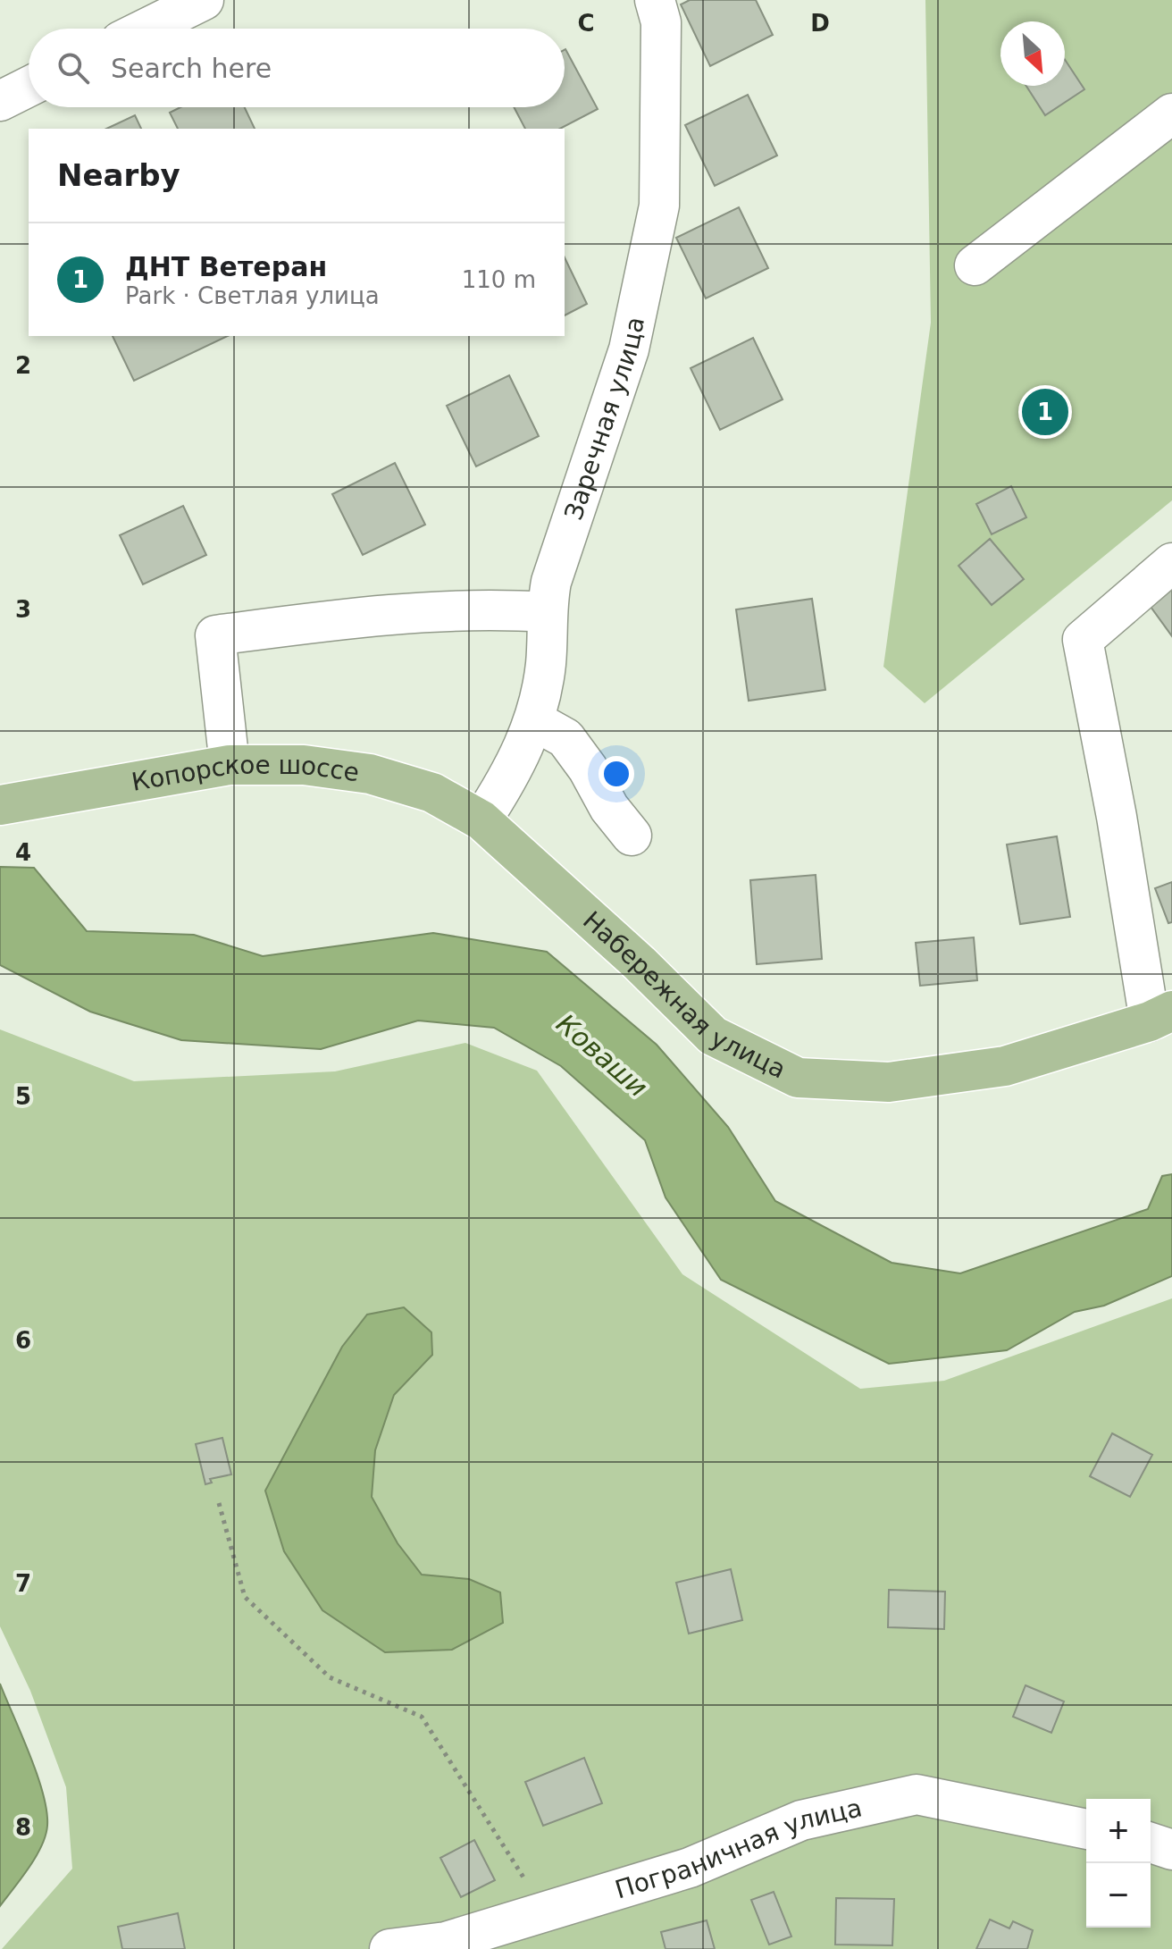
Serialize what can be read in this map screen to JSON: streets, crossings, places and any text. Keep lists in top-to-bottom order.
{
  "streets": {
    "main road": ["Копорское шоссе", "Набережная улица"],
    "street": ["Заречная улица", "Пограничная улица"]
  },
  "crossings": [
    ["Заречная улица", "Копорское шоссе"],
    ["Заречная улица", "Набережная улица"],
    ["Копорское шоссе", "Набережная улица"]
  ],
  "water": ["Коваши"],
  "north": "bottom right",
  "page": {
    "search": "Search here",
    "heading": "Nearby",
    "list": [
      {
        "mark": "1",
        "name": "ДНТ Ветеран",
        "note": "Park · Светлая улица",
        "value": "110 m"
      }
    ],
    "pins": "1",
    "map_buttons": ["+", "−"]
  },
  "grid": {
    "columns": ["C", "D"],
    "rows": [
      "2",
      "3",
      "4",
      "5",
      "6",
      "7",
      "8"
    ]
  }
}
